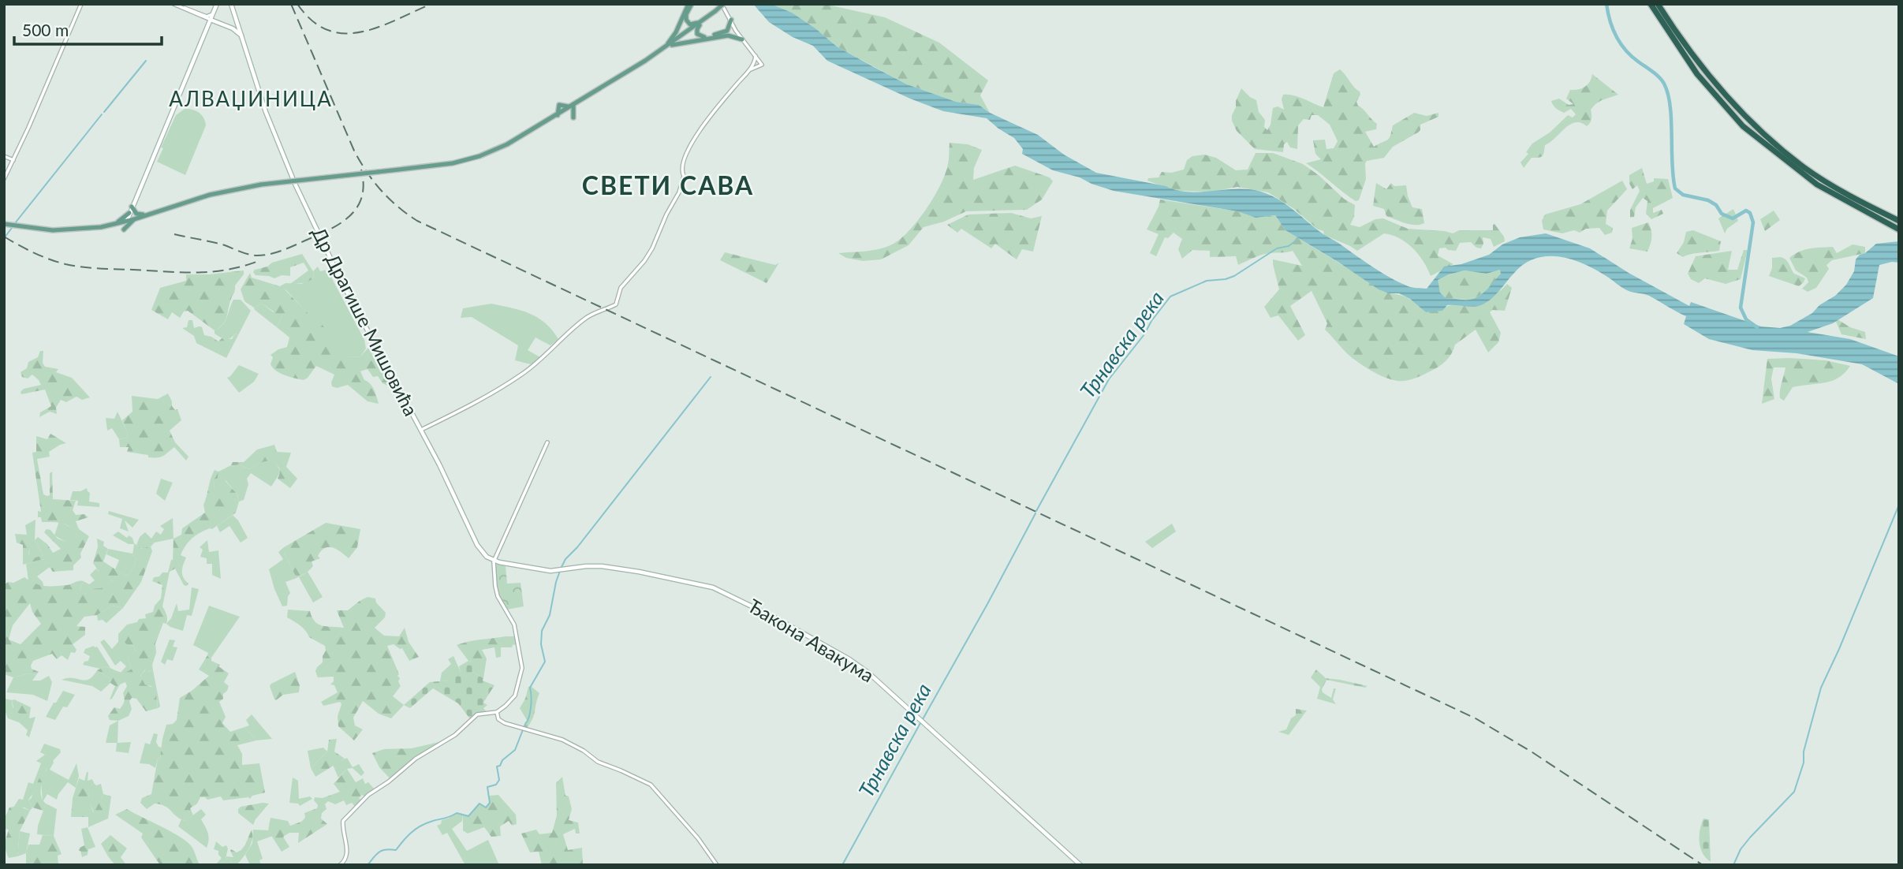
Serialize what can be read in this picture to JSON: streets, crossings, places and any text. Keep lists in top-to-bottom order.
{
  "streets": {
    "main road": ["Др Драгише Мишовића", "Ђакона Авакума"]
  },
  "crossings": [
    ["Др Драгише Мишовића", "Ђакона Авакума"]
  ],
  "districts": ["АЛВАЏИНИЦА", "СВЕТИ САВА"],
  "water": ["Трнавска река"],
  "scale_bar": "500 m"
}
